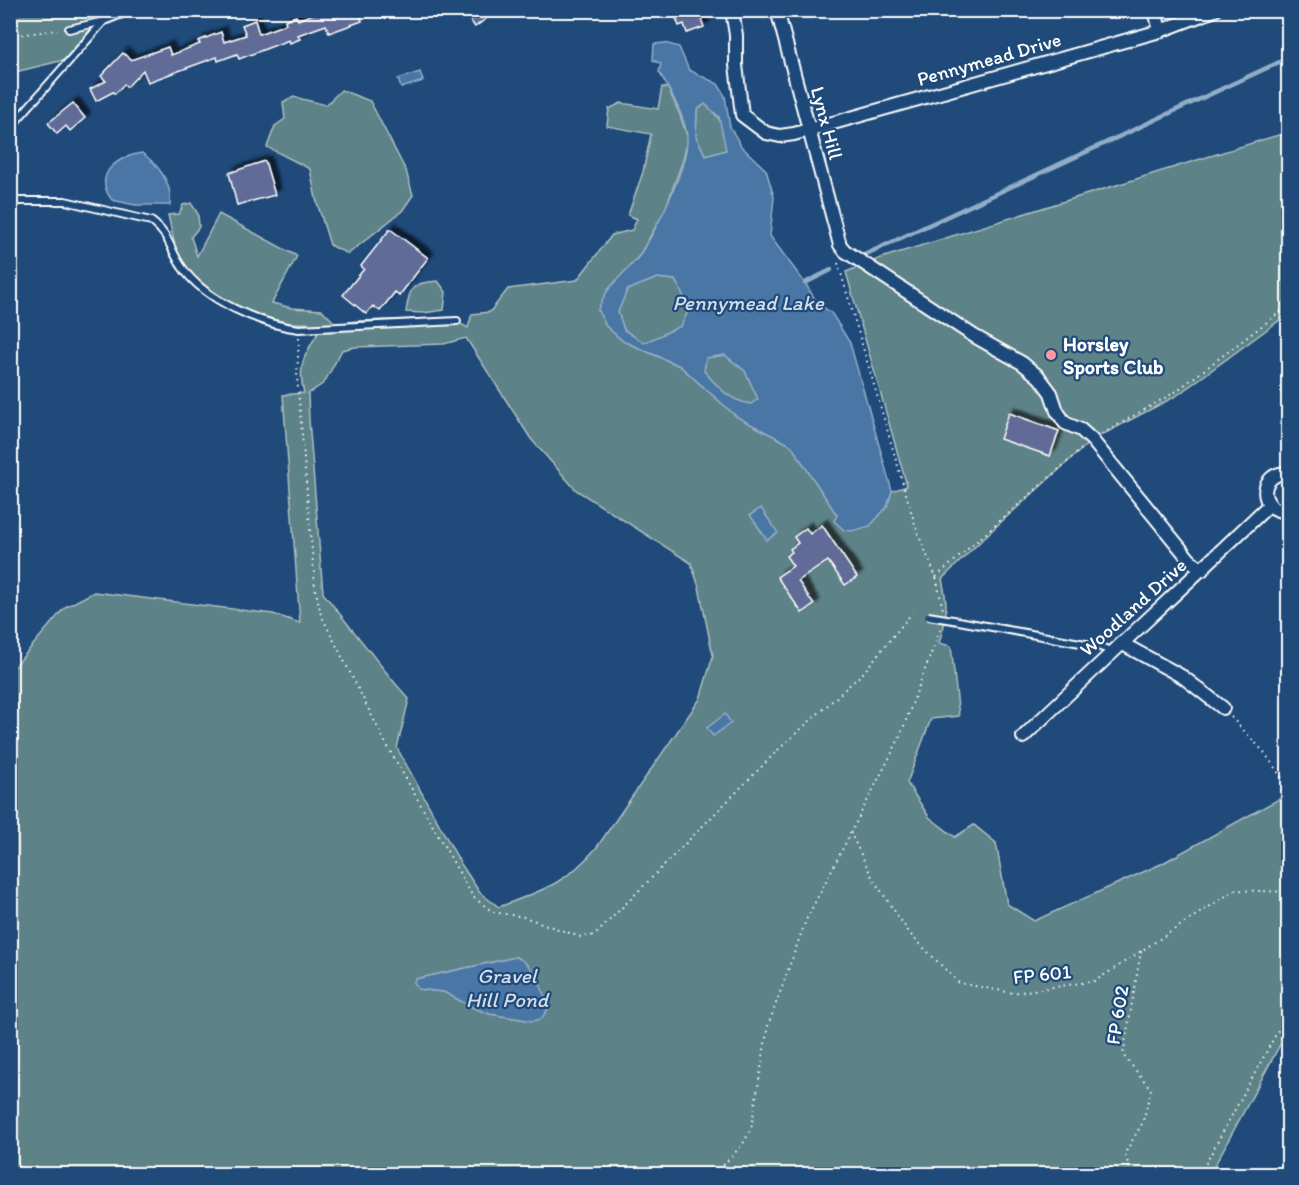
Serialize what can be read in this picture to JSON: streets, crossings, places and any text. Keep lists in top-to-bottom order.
{
  "streets": {
    "street": ["Pennymead Drive", "Lynx Hill", "Woodland Drive"],
    "path": ["FP 601", "FP 602"]
  },
  "crossings": [
    ["Pennymead Drive", "Lynx Hill"],
    ["FP 601", "FP 602"]
  ],
  "water": ["Pennymead Lake", "Gravel Hill Pond"],
  "places": ["Horsley Sports Club"]
}
